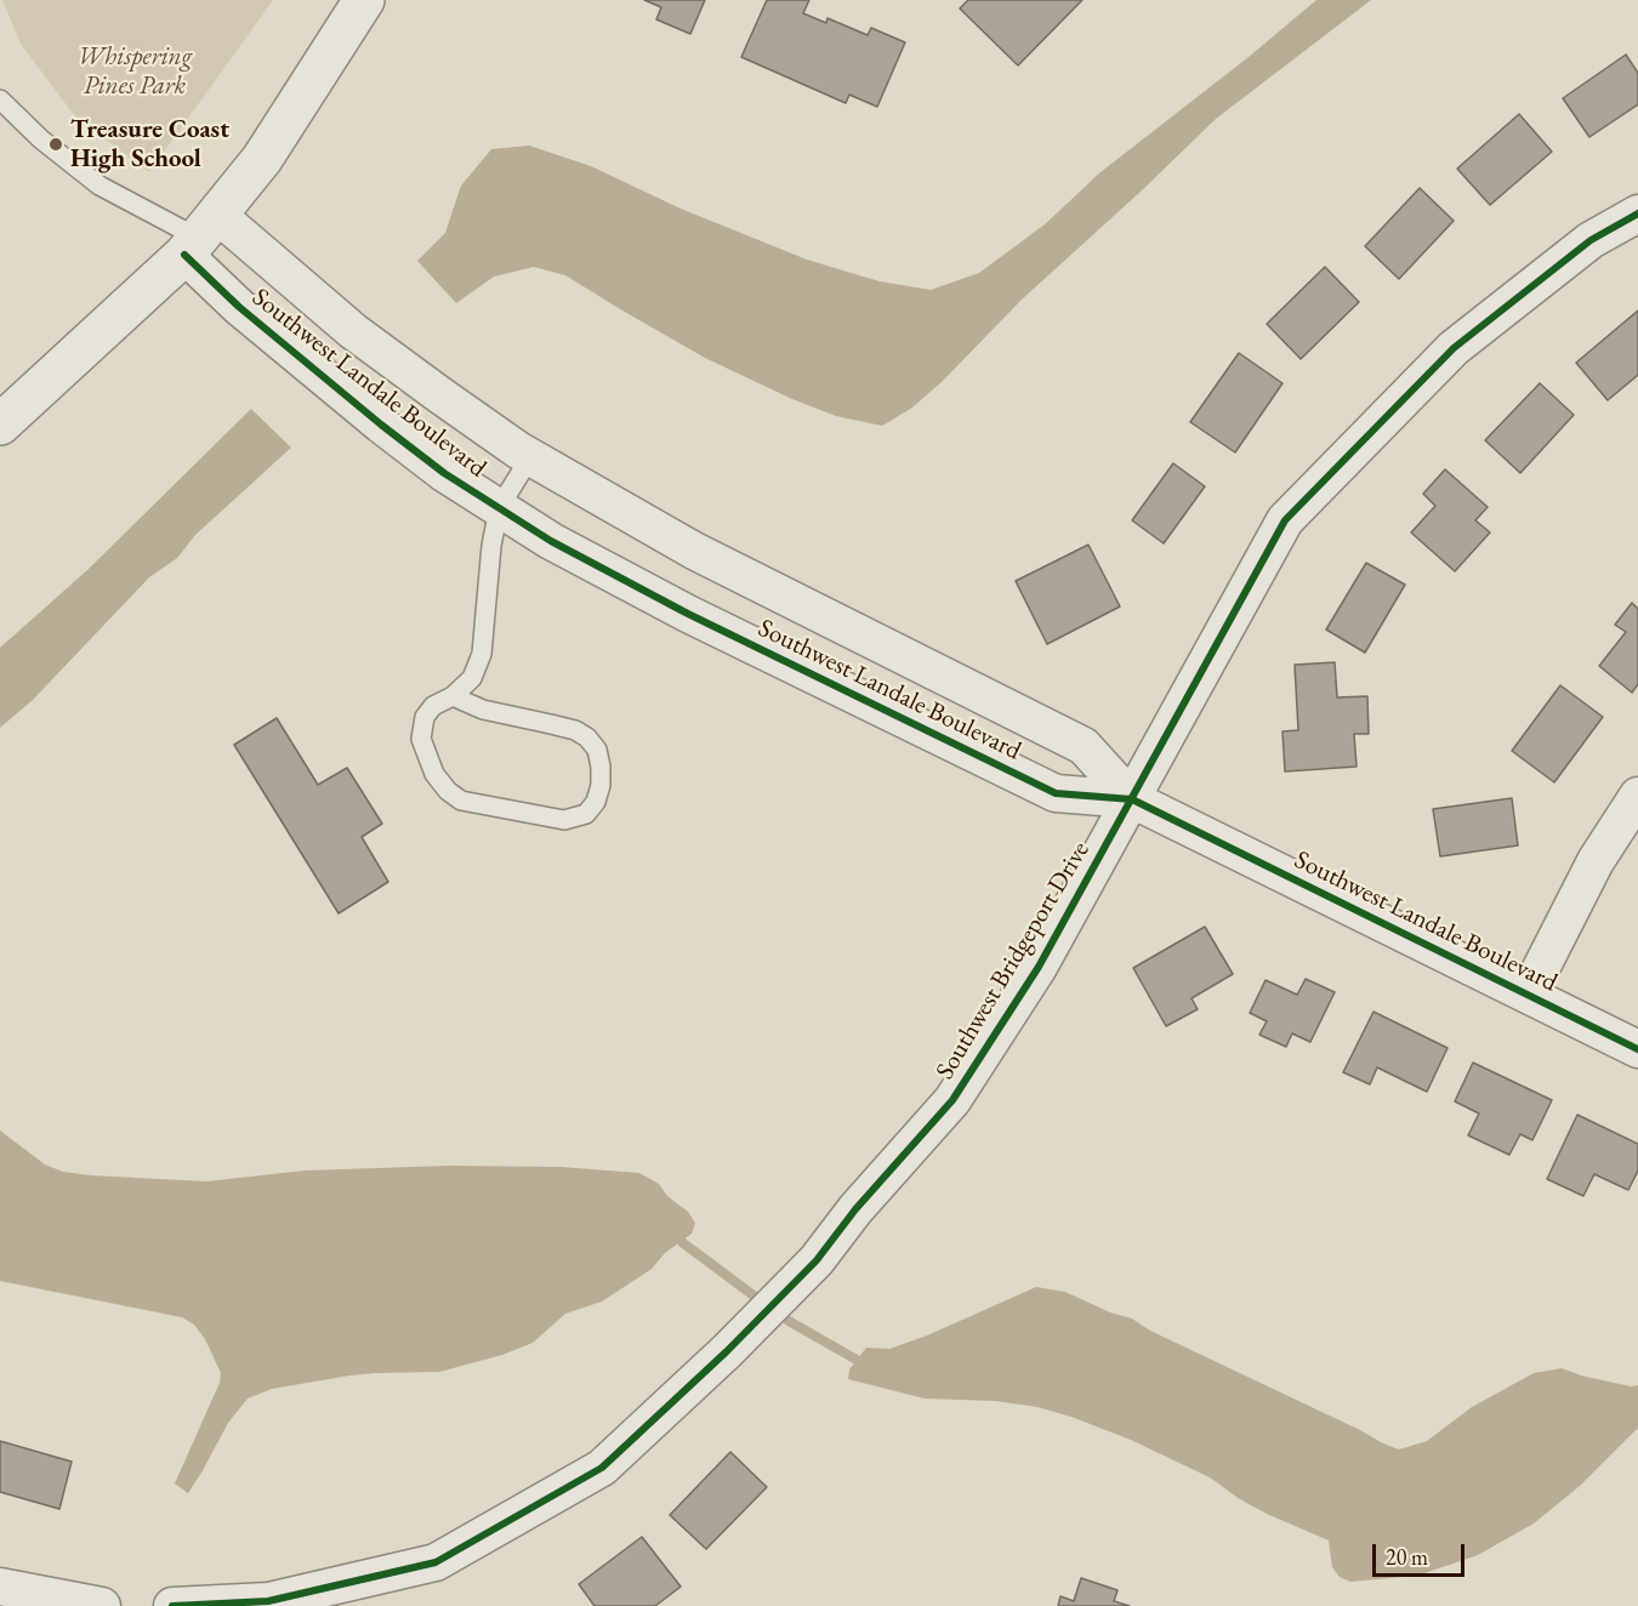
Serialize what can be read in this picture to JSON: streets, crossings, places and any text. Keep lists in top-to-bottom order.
{
  "streets": {
    "street": ["Southwest Landale Boulevard", "Southwest Bridgeport Drive"]
  },
  "crossings": [
    ["Southwest Landale Boulevard", "Southwest Bridgeport Drive"]
  ],
  "parks": ["Whispering Pines Park"],
  "places": ["Treasure Coast High School"],
  "scale_bar": "20 m"
}
